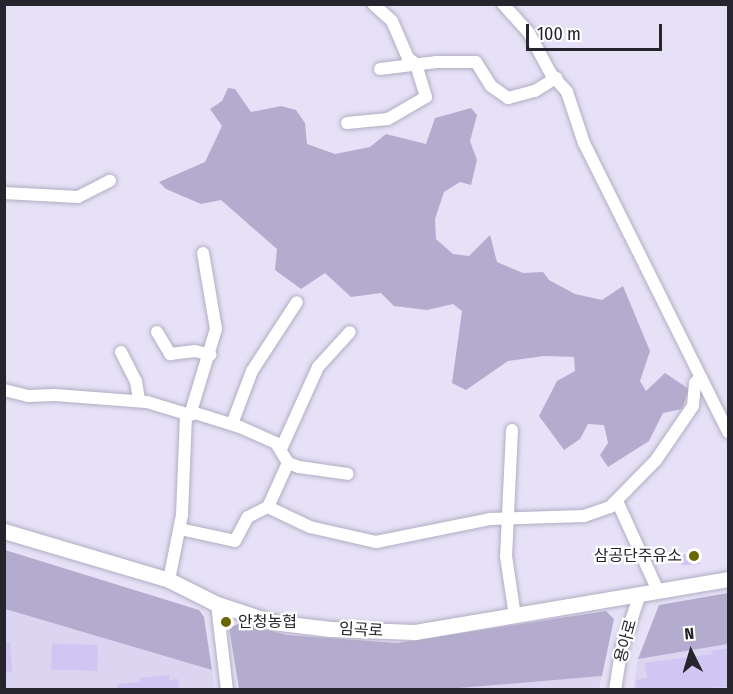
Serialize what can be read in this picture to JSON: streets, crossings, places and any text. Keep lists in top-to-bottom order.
{
  "streets": {
    "main road": ["임곡로"],
    "street": ["용아로"]
  },
  "crossings": [
    ["임곡로", "용아로"]
  ],
  "places": ["삼공단주유소", "안청농협"],
  "scale_bar": "100 m",
  "north": "top"
}
